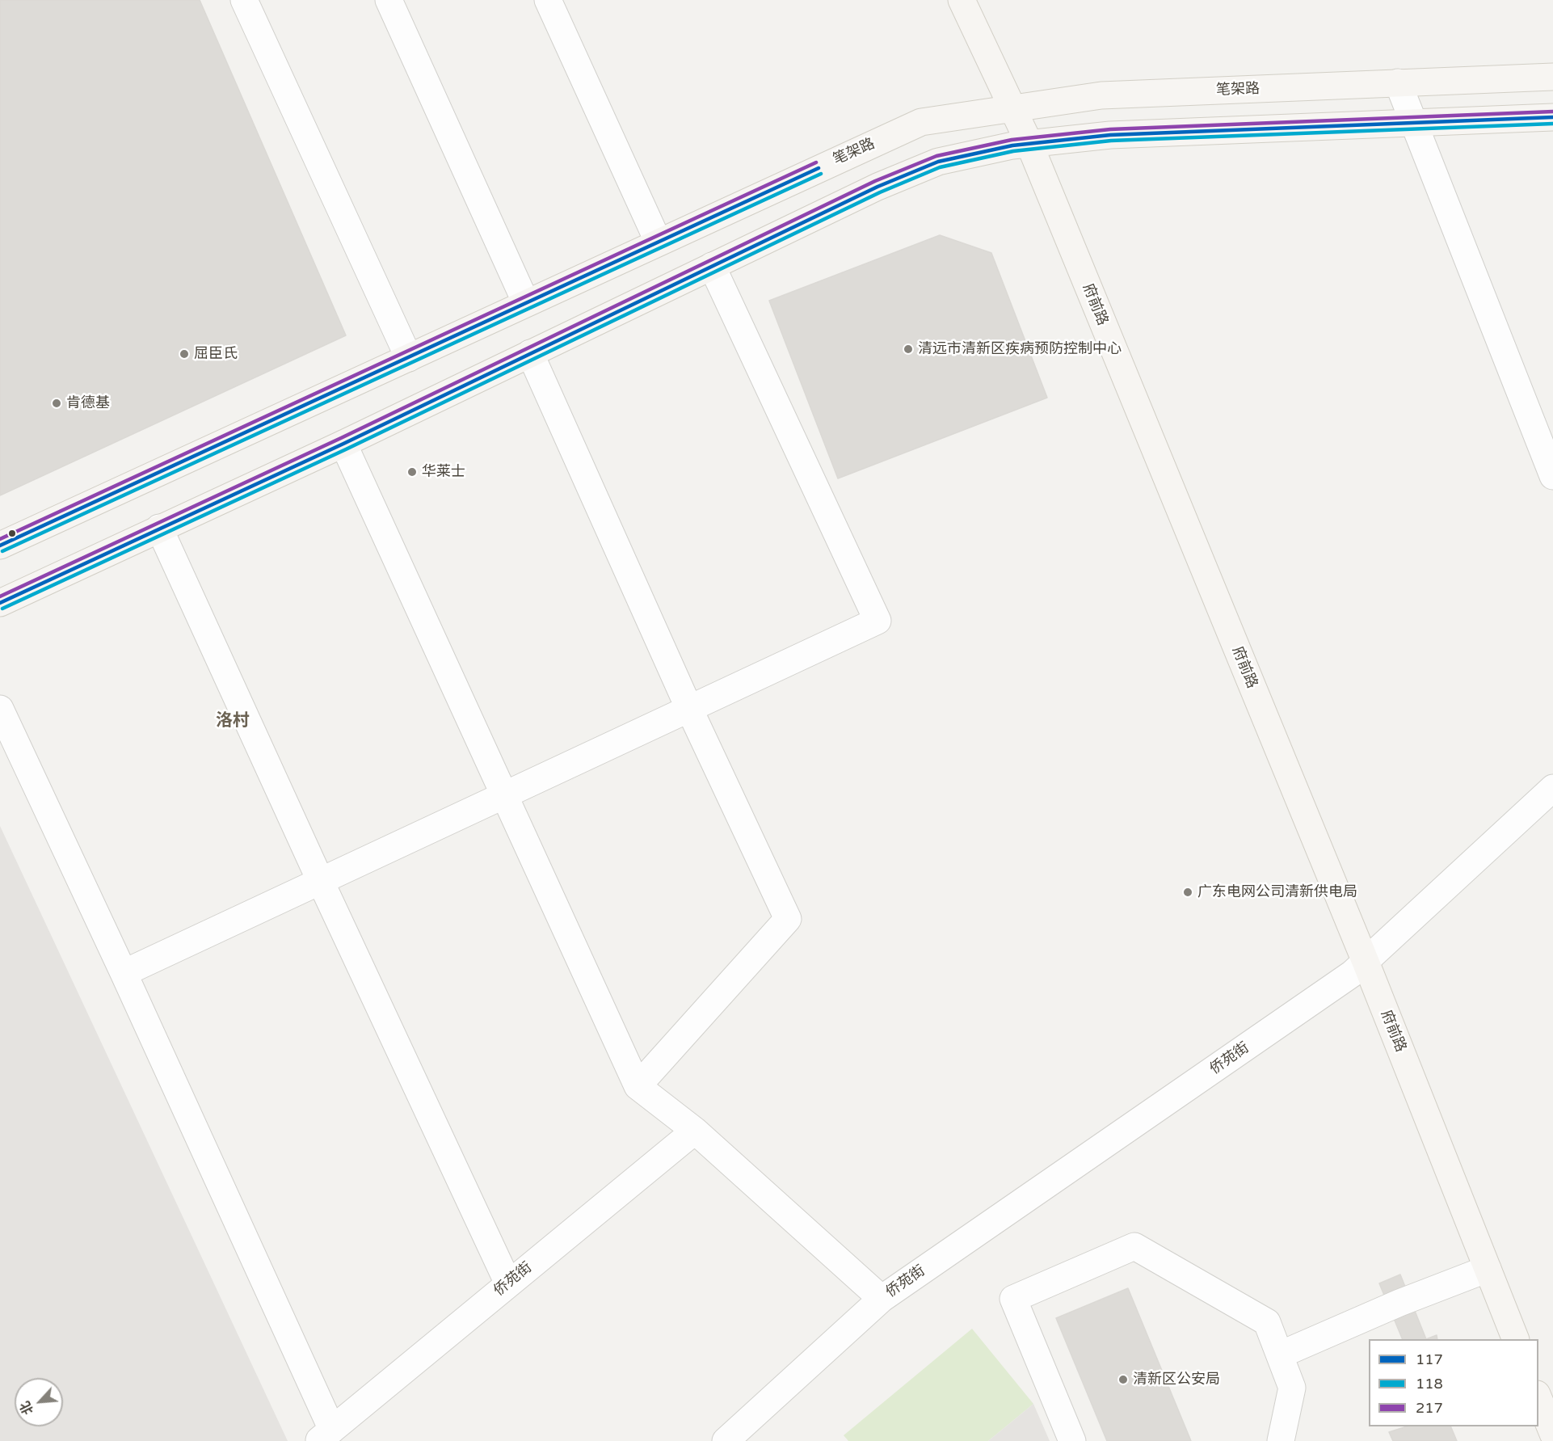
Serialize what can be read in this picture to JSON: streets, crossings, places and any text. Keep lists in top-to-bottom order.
{
  "streets": {
    "main road": ["笔架路", "府前路"],
    "street": ["侨苑街"]
  },
  "crossings": [
    ["笔架路", "府前路"],
    ["府前路", "侨苑街"]
  ],
  "districts": ["洛村"],
  "places": [
    "清远市清新区疾病预防控制中心",
    "屈臣氏",
    "肯德基",
    "华莱士",
    "广东电网公司清新供电局",
    "清新区公安局"
  ],
  "lines": ["transit line 217", "transit line 117", "transit line 118"],
  "legend": ["117", "118", "217"],
  "north": "bottom left"
}
